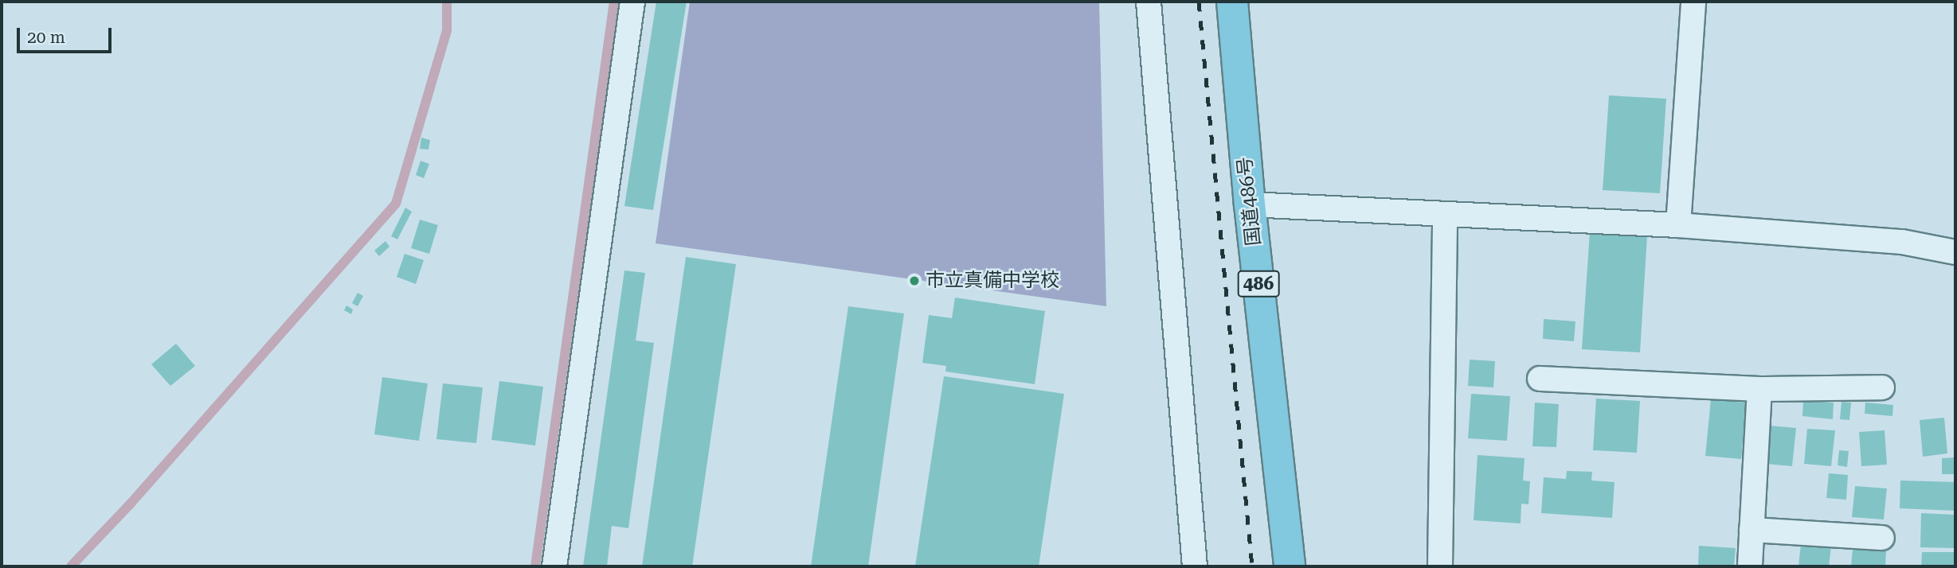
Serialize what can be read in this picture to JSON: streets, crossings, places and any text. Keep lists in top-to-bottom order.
{
  "streets": {
    "highway": ["国道486号", "486"]
  },
  "places": ["市立真備中学校"],
  "scale_bar": "20 m"
}
